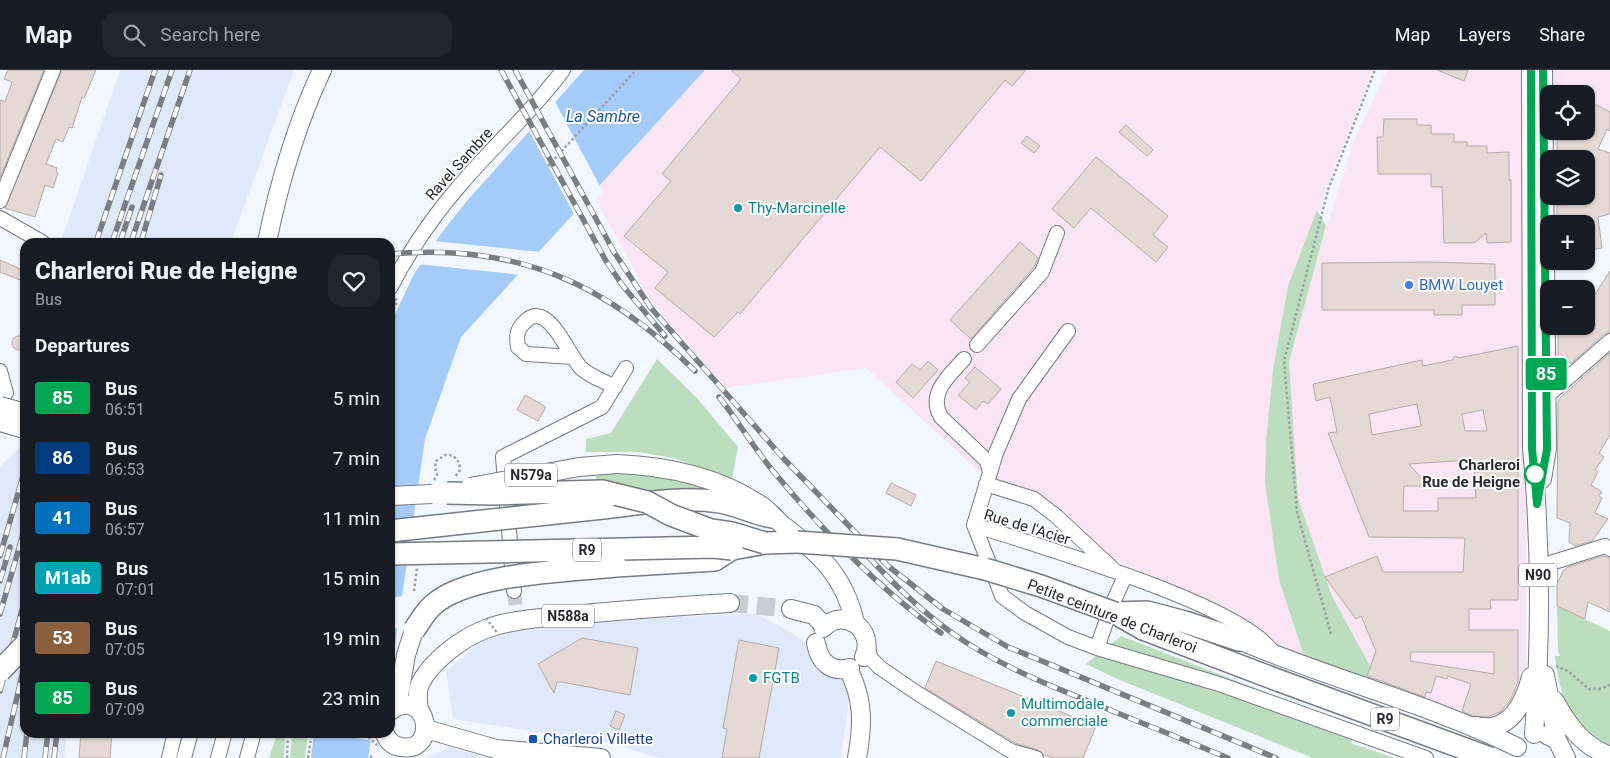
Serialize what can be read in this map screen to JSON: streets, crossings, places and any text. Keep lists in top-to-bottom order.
{
  "streets": {
    "highway": ["R9", "Petite ceinture de Charleroi"],
    "main road": ["N579a", "N90", "N588a"],
    "street": ["Ravel Sambre", "Rue de l'Acier"]
  },
  "water": ["La Sambre"],
  "places": {
    "other": [
      "Thy-Marcinelle",
      "BMW Louyet",
      "Charleroi Rue de Heigne",
      "FGTB",
      "Multimodale commerciale"
    ],
    "transit": ["Charleroi Villette"]
  },
  "lines": ["bus line 85"],
  "page": {
    "header": "Map",
    "search": "Search here",
    "nav": ["Map", "Layers", "Share"],
    "on_map": "85",
    "map_buttons": ["+", "−"],
    "heading": [
      ["Charleroi Rue de Heigne", "Bus"],
      "Departures"
    ],
    "list": [
      {
        "mark": "85",
        "name": "Bus",
        "note": "06:51",
        "value": "5 min"
      },
      {
        "mark": "86",
        "name": "Bus",
        "note": "06:53",
        "value": "7 min"
      },
      {
        "mark": "41",
        "name": "Bus",
        "note": "06:57",
        "value": "11 min"
      },
      {
        "mark": "M1ab",
        "name": "Bus",
        "note": "07:01",
        "value": "15 min"
      },
      {
        "mark": "53",
        "name": "Bus",
        "note": "07:05",
        "value": "19 min"
      },
      {
        "mark": "85",
        "name": "Bus",
        "note": "07:09",
        "value": "23 min"
      }
    ]
  }
}
